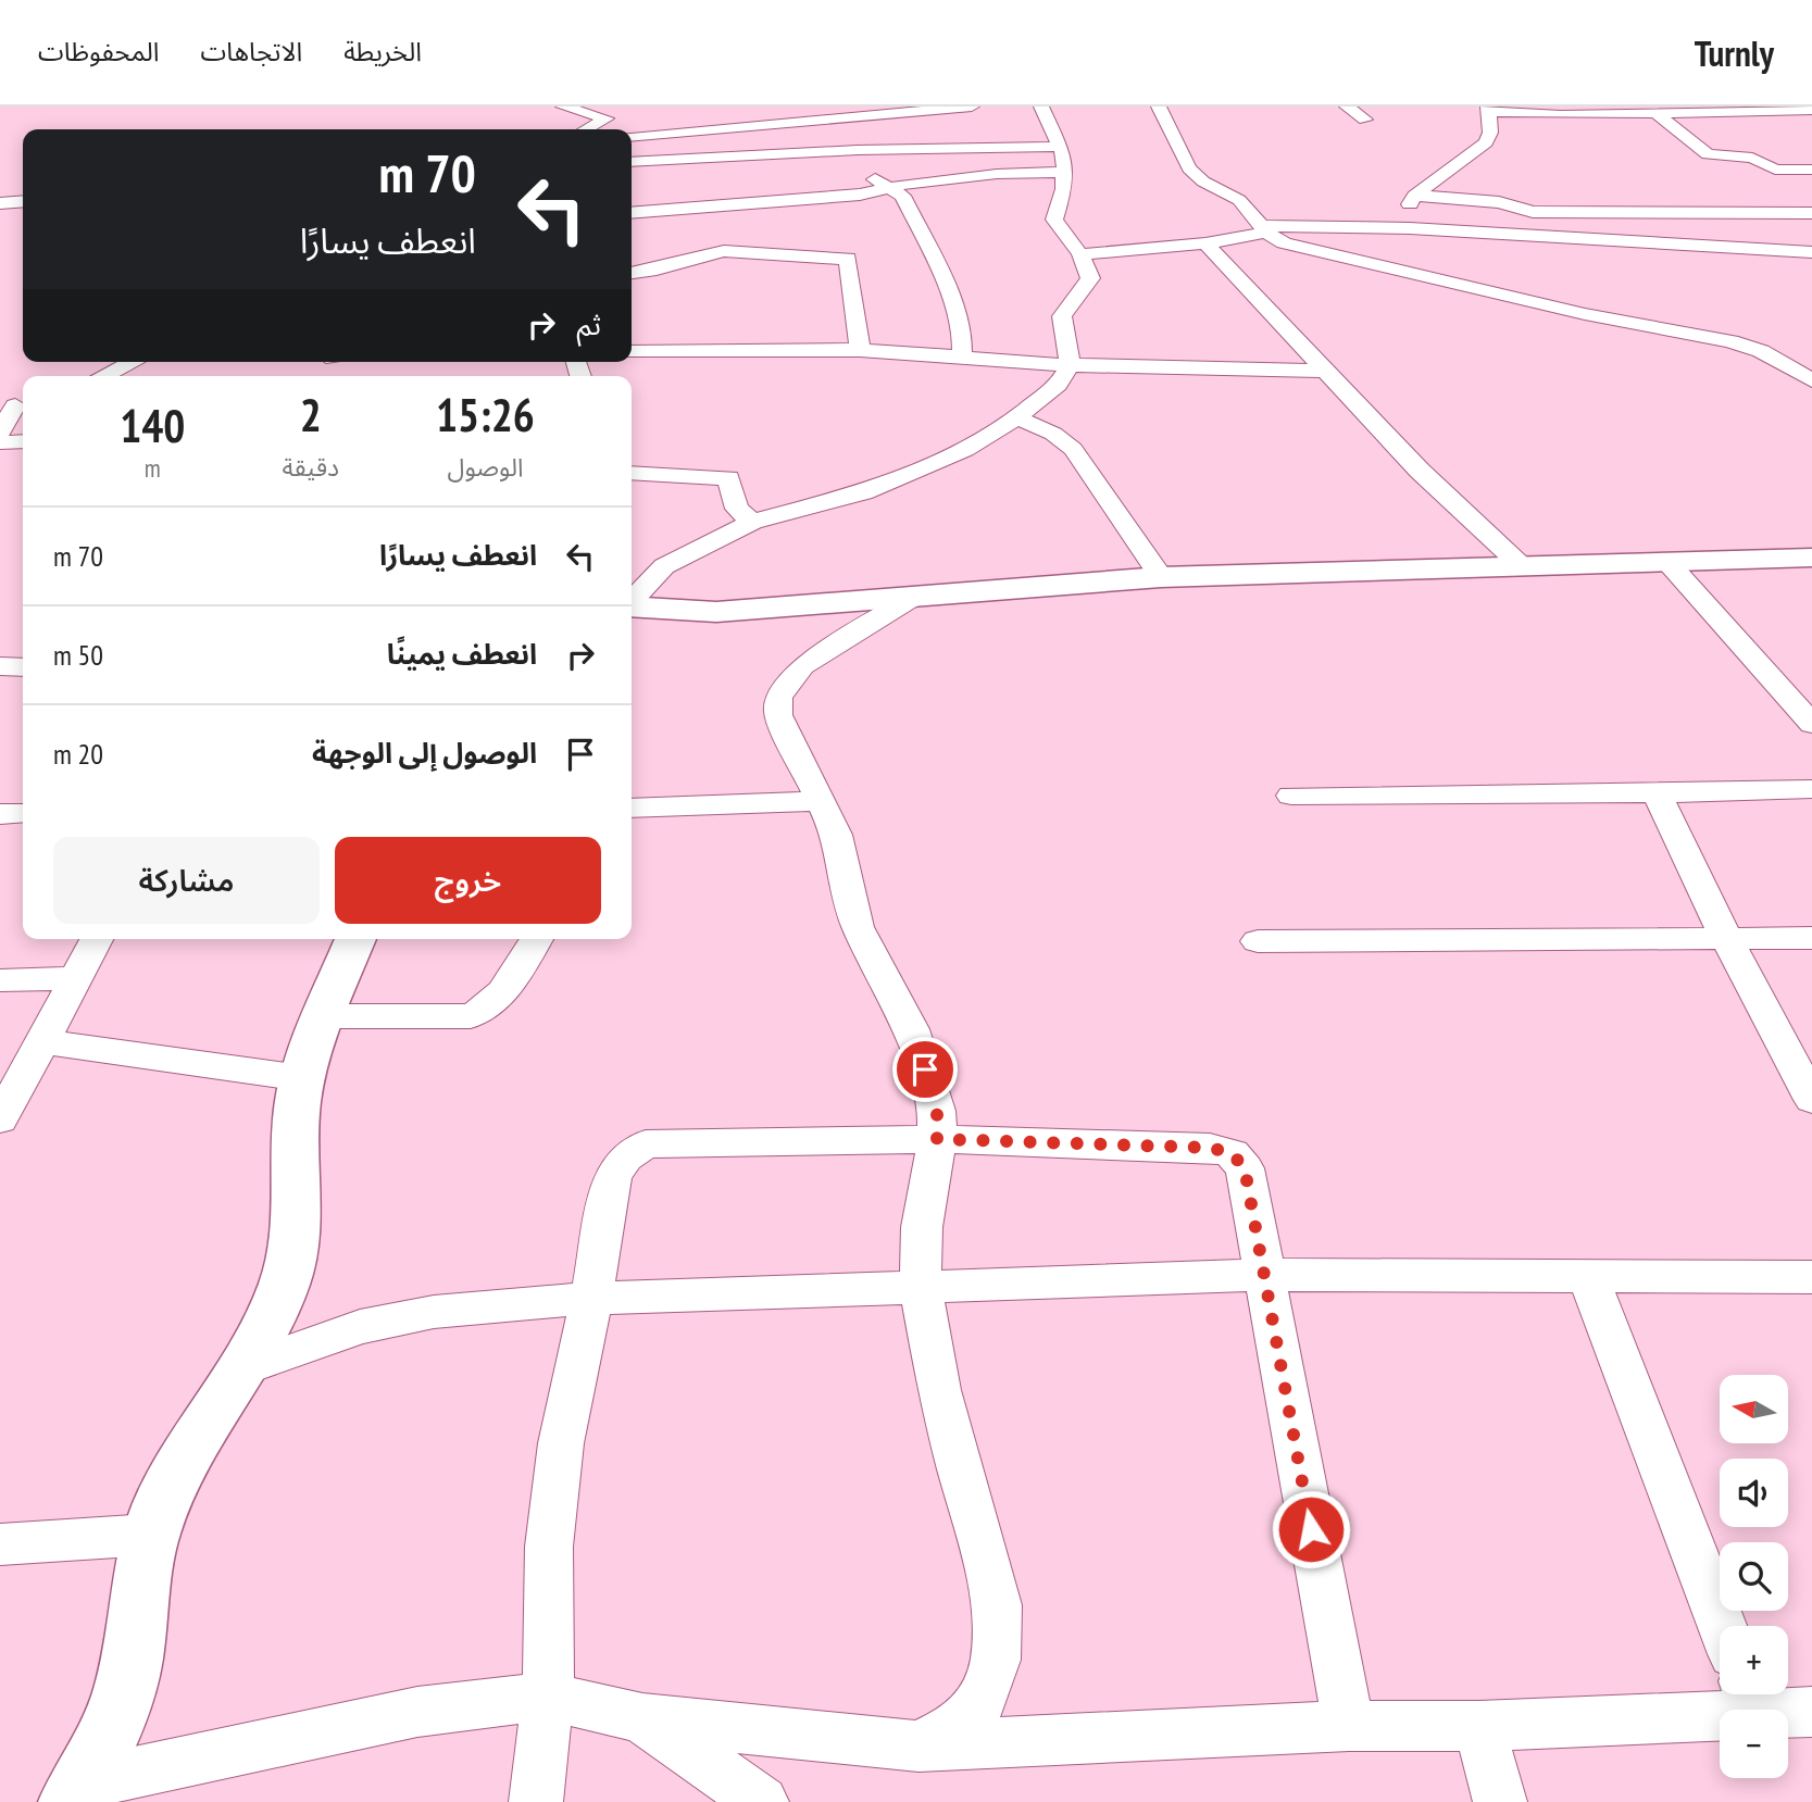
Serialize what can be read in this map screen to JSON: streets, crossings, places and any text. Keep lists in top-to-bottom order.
{
  "north": "left",
  "page": {
    "header": "Turnly",
    "nav": ["الخريطة", "الاتجاهات", "المحفوظات"],
    "turn": ["70 m", "انعطف يسارًا"],
    "then": "ثم",
    "eta": [
      "15:26",
      "الوصول",
      "2",
      "دقيقة",
      "140",
      "m"
    ],
    "list": [
      {
        "name": "انعطف يسارًا",
        "value": "70 m"
      },
      {
        "name": "انعطف يمينًا",
        "value": "50 m"
      },
      {
        "name": "الوصول إلى الوجهة",
        "value": "20 m"
      }
    ],
    "buttons": ["خروج", "مشاركة"],
    "map_buttons": ["+", "−"]
  }
}
